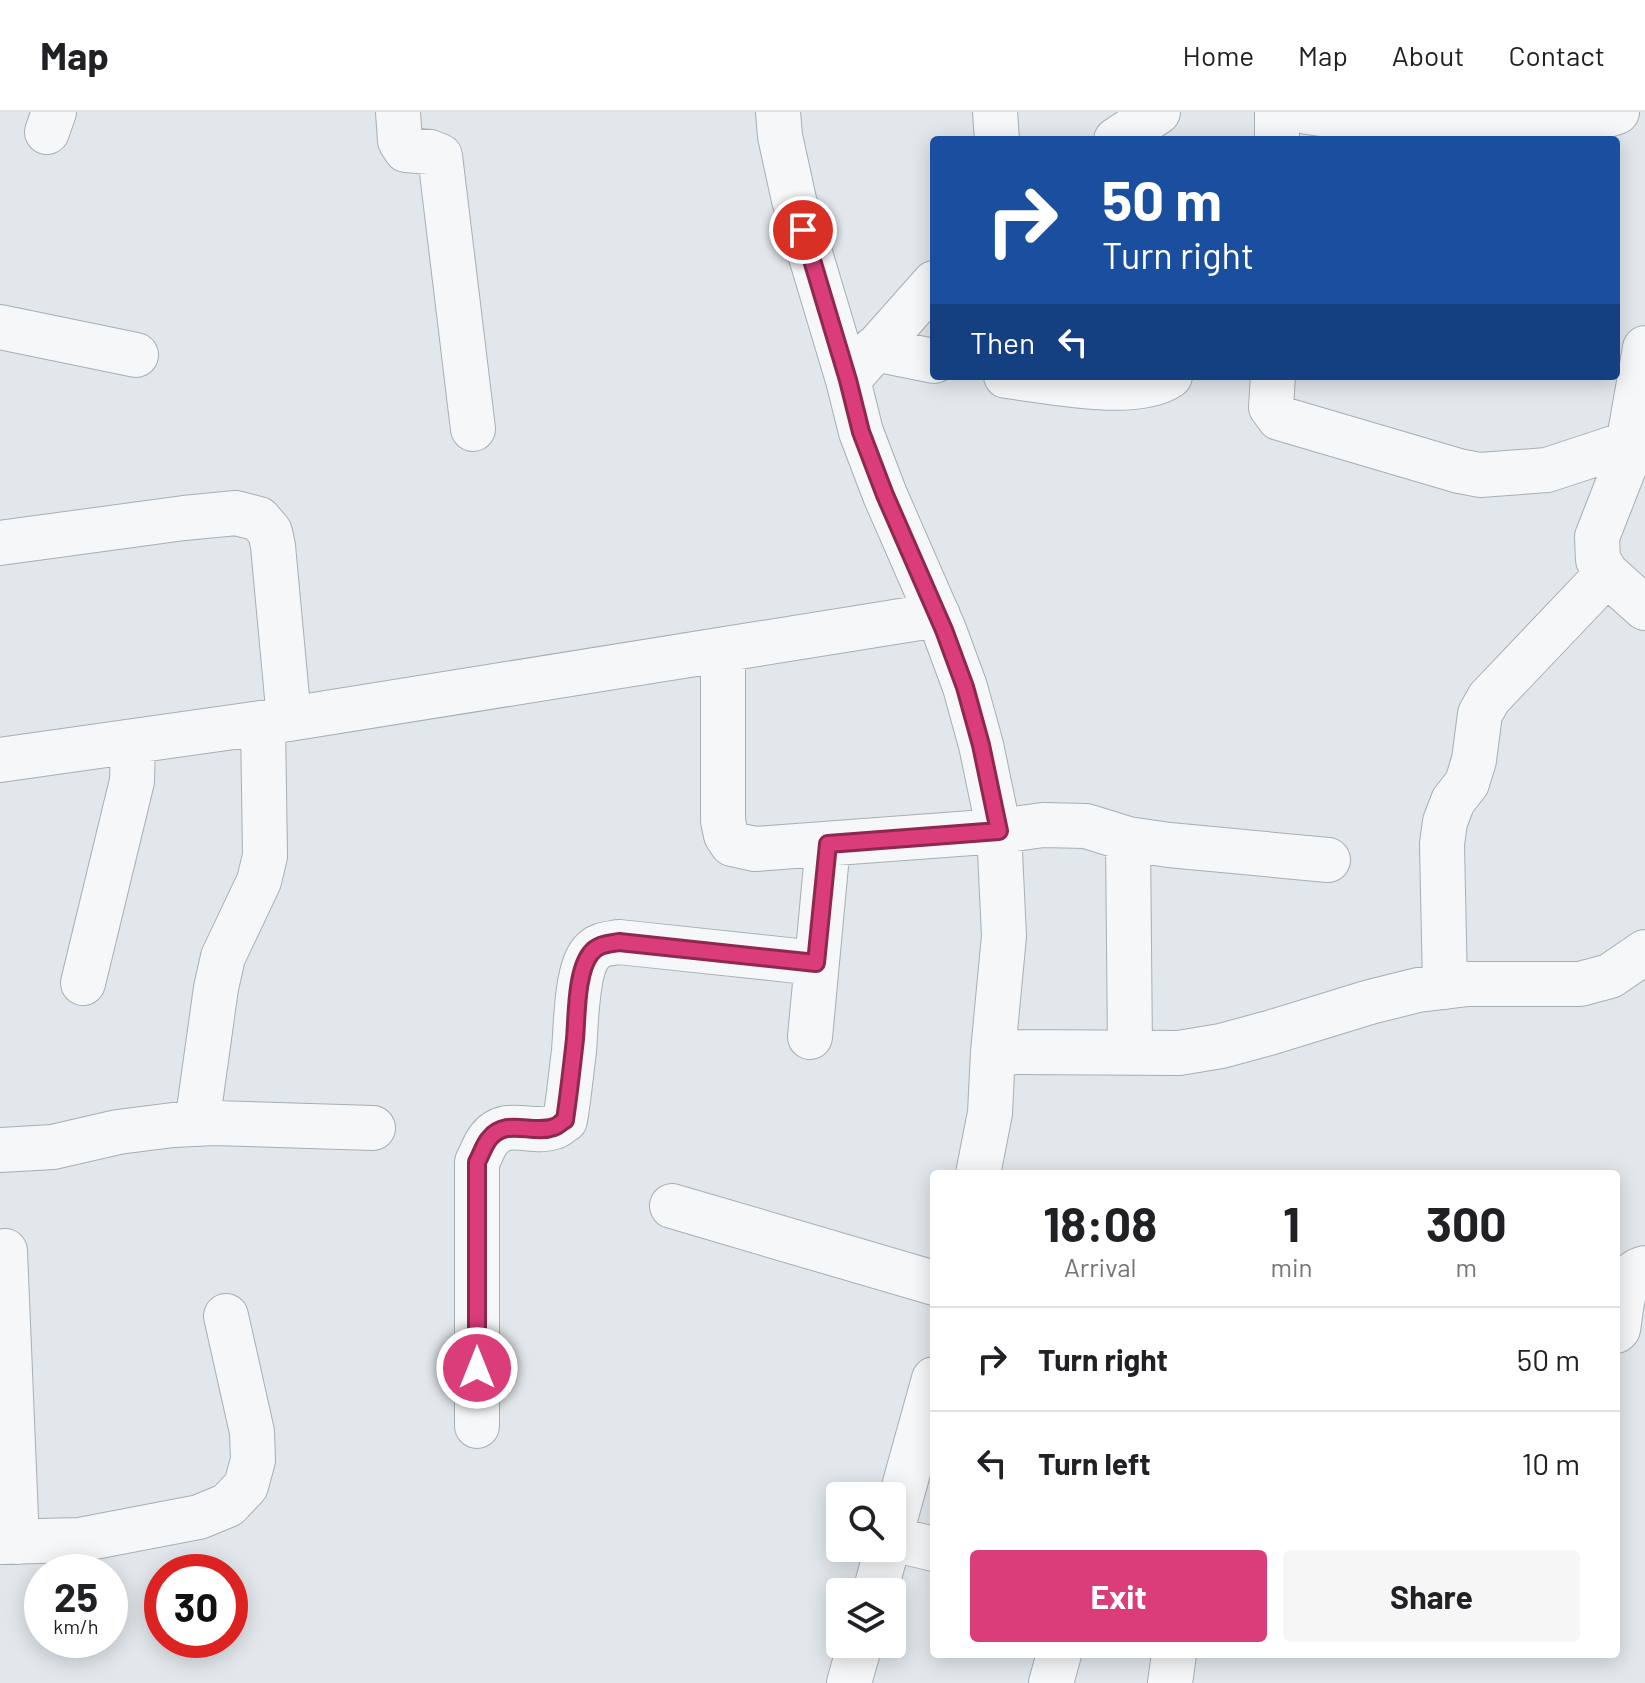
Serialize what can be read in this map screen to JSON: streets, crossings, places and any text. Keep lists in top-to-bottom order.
{
  "page": {
    "header": "Map",
    "nav": [
      "Home",
      "Map",
      "About",
      "Contact"
    ],
    "turn": ["50 m", "Turn right"],
    "then": "Then",
    "eta": [
      "18:08",
      "Arrival",
      "1",
      "min",
      "300",
      "m"
    ],
    "list": [
      {
        "name": "Turn right",
        "value": "50 m"
      },
      {
        "name": "Turn left",
        "value": "10 m"
      }
    ],
    "buttons": ["Exit", "Share"],
    "speed": "25 km/h",
    "limit": "30"
  }
}
